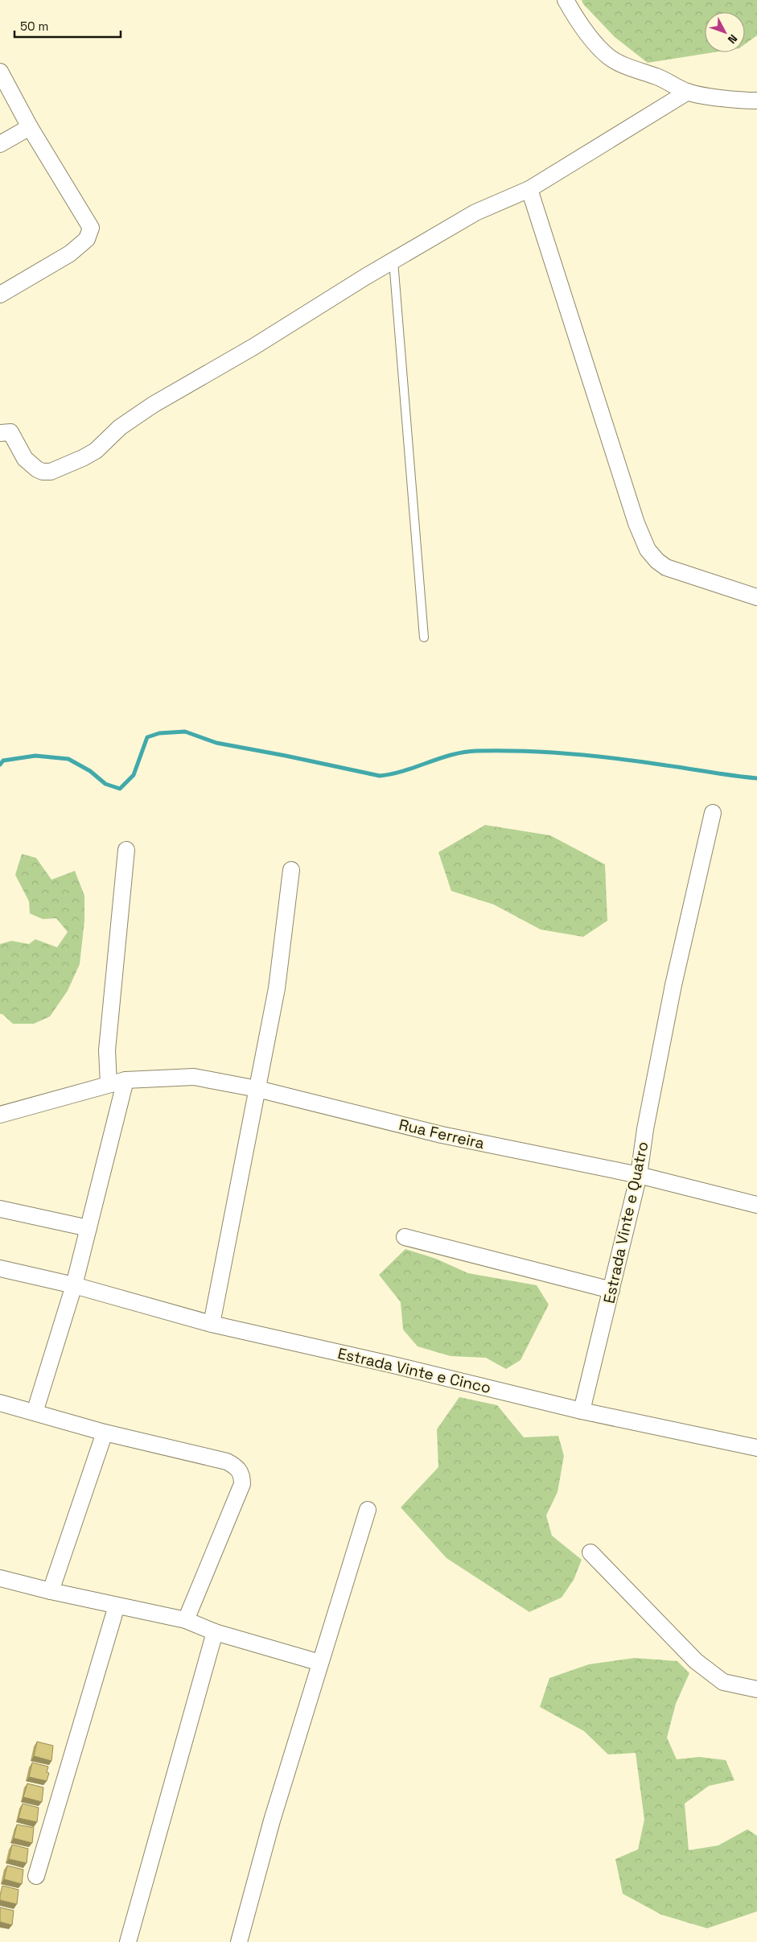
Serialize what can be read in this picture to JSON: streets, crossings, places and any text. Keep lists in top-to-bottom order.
{
  "streets": {
    "street": ["Rua Ferreira", "Estrada Vinte e Quatro", "Estrada Vinte e Cinco"]
  },
  "crossings": [
    ["Rua Ferreira", "Estrada Vinte e Quatro"],
    ["Estrada Vinte e Quatro", "Estrada Vinte e Cinco"]
  ],
  "scale_bar": "50 m",
  "north": "bottom right"
}
